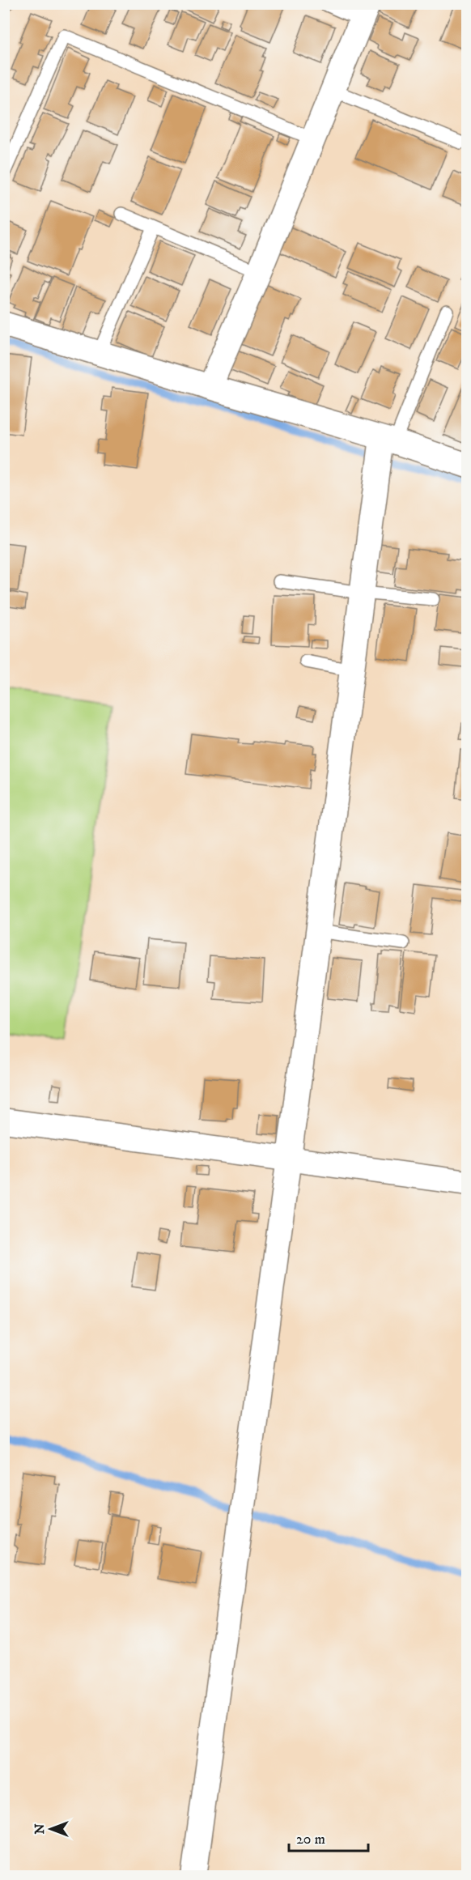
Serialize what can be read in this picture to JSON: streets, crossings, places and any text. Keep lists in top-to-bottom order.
{
  "scale_bar": "20 m",
  "north": "left"
}
